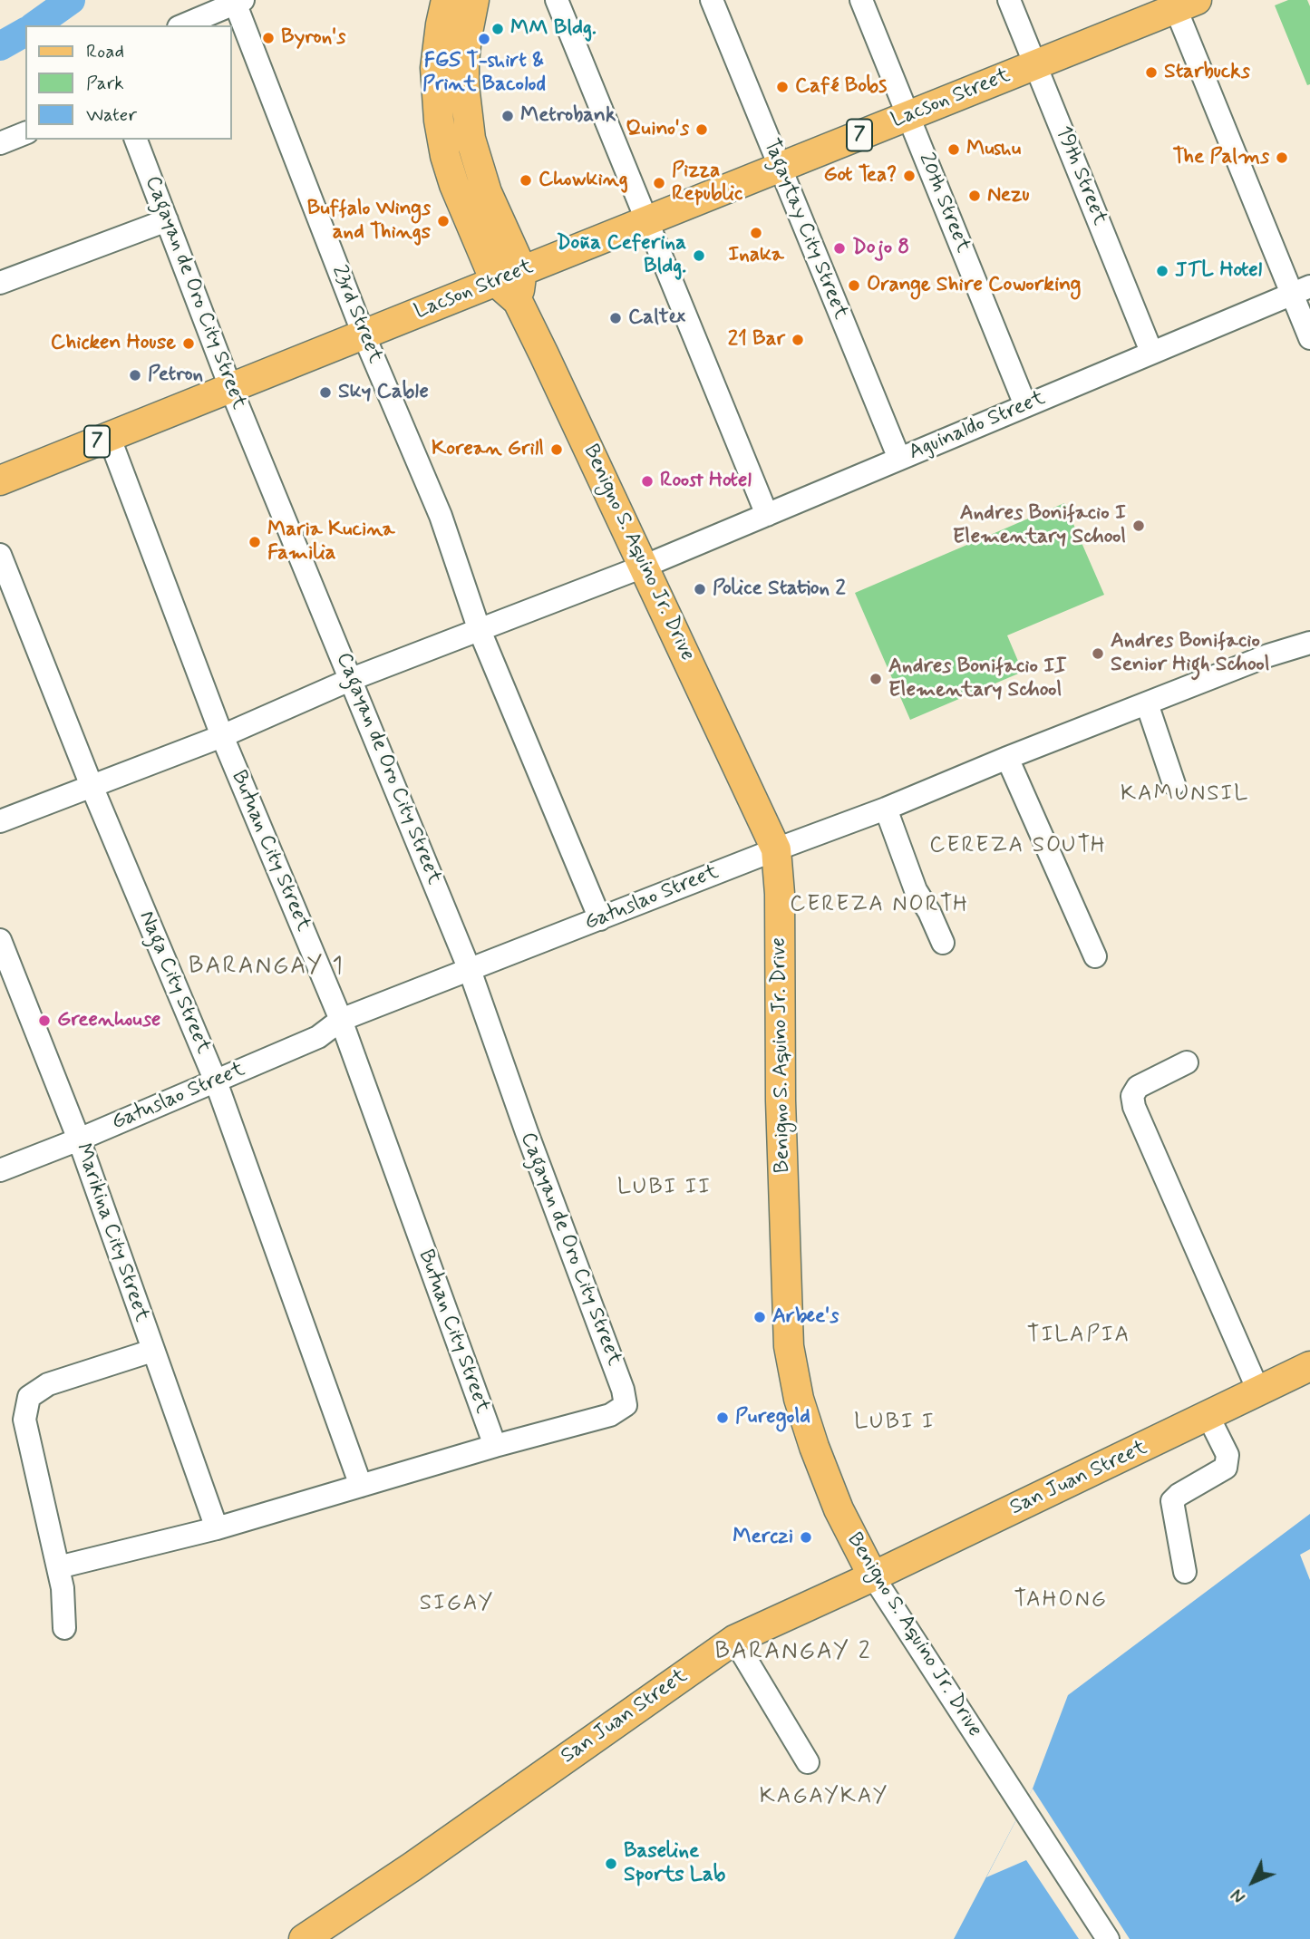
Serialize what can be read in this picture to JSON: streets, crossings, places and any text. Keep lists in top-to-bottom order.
{
  "streets": {
    "main road": [
      "Lacson Street",
      "7",
      "Benigno S. Aquino Jr. Drive",
      "San Juan Street"
    ],
    "street": [
      "19th Street",
      "20th Street",
      "Tagaytay City Street",
      "Cagayan de Oro City Street",
      "23rd Street",
      "Aguinaldo Street",
      "Butuan City Street",
      "Gatuslao Street",
      "Naga City Street",
      "Marikina City Street"
    ]
  },
  "crossings": [
    ["Lacson Street", "19th Street"],
    ["Lacson Street", "20th Street"],
    ["Lacson Street", "Tagaytay City Street"],
    ["Lacson Street", "Cagayan de Oro City Street"],
    ["Lacson Street", "23rd Street"],
    ["Lacson Street", "Benigno S. Aquino Jr. Drive"],
    ["Lacson Street", "Butuan City Street"],
    ["19th Street", "Aguinaldo Street"],
    ["20th Street", "Aguinaldo Street"],
    ["Tagaytay City Street", "Aguinaldo Street"],
    ["Cagayan de Oro City Street", "Aguinaldo Street"],
    ["Cagayan de Oro City Street", "Butuan City Street"],
    ["Cagayan de Oro City Street", "Gatuslao Street"],
    ["23rd Street", "Aguinaldo Street"],
    ["23rd Street", "Gatuslao Street"],
    ["Aguinaldo Street", "Benigno S. Aquino Jr. Drive"],
    ["Aguinaldo Street", "Butuan City Street"],
    ["Aguinaldo Street", "Naga City Street"],
    ["Benigno S. Aquino Jr. Drive", "Gatuslao Street"],
    ["Benigno S. Aquino Jr. Drive", "San Juan Street"],
    ["Butuan City Street", "Gatuslao Street"],
    ["Gatuslao Street", "Naga City Street"],
    ["Gatuslao Street", "Marikina City Street"]
  ],
  "districts": [
    "KAMUNSIL",
    "CEREZA SOUTH",
    "CEREZA NORTH",
    "BARANGAY 1",
    "LUBI II",
    "TILAPIA",
    "LUBI I",
    "TAHONG",
    "SIGAY",
    "BARANGAY 2",
    "KAGAYKAY"
  ],
  "places": [
    "MM Bldg.",
    "Byron's",
    "FGS T-shirt & Print Bacolod",
    "Starbucks",
    "Café Bobs",
    "Metrobank",
    "Quino's",
    "Mushu",
    "The Palms",
    "Got Tea?",
    "Chowking",
    "Pizza Republic",
    "Nezu",
    "Buffalo Wings and Things",
    "Inaka",
    "Dojo 8",
    "Doña Ceferina Bldg.",
    "JTL Hotel",
    "Orange Shire Coworking",
    "Caltex",
    "21 Bar",
    "Chicken House",
    "Petron",
    "Sky Cable",
    "Korean Grill",
    "Roost Hotel",
    "Andres Bonifacio I Elementary School",
    "Maria Kucina Familia",
    "Police Station 2",
    "Andres Bonifacio Senior High School",
    "Andres Bonifacio II Elementary School",
    "Greenhouse",
    "Arbee's",
    "Puregold",
    "Merczi",
    "Baseline Sports Lab"
  ],
  "legend": ["Road", "Park", "Water"],
  "north": "bottom left"
}
